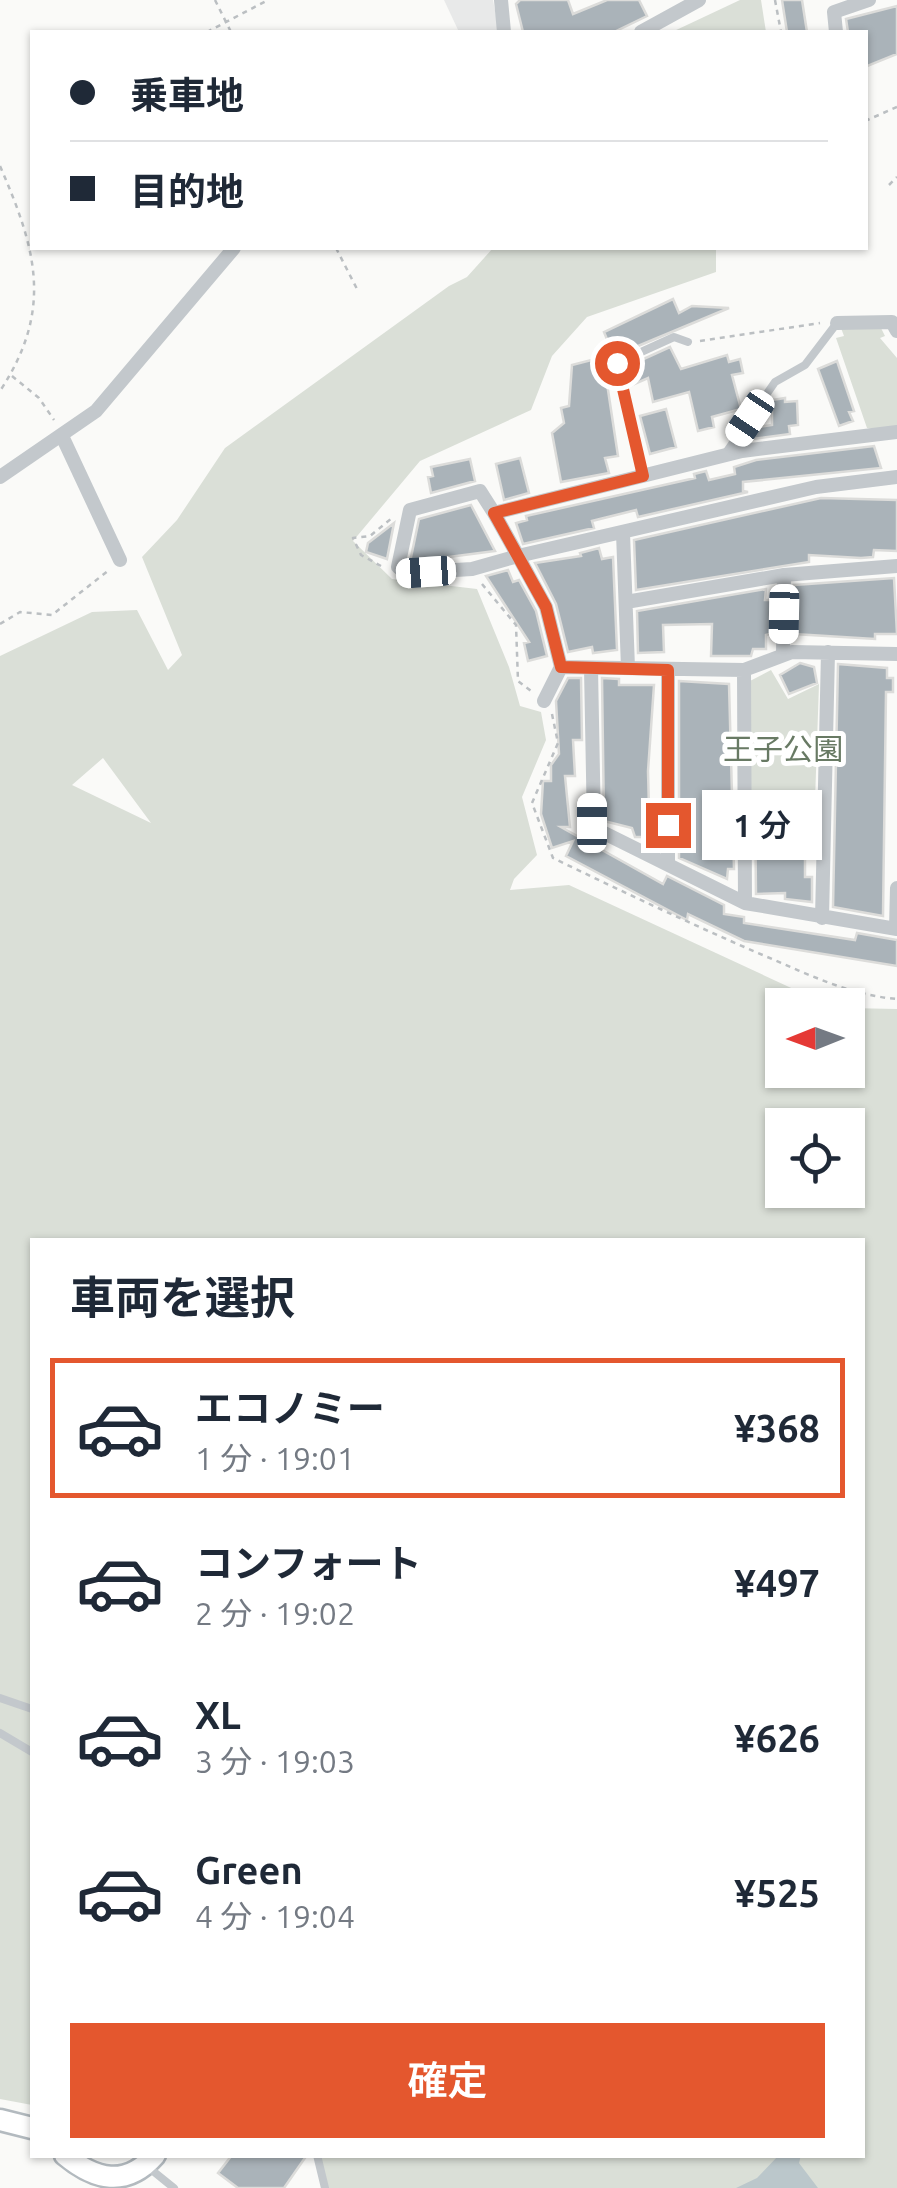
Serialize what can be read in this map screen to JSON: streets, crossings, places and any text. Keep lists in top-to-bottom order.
{
  "parks": ["王子公園"],
  "north": "left",
  "page": {
    "banner": ["乗車地", "目的地"],
    "bubble": "1 分",
    "heading": "車両を選択",
    "list": [
      {
        "name": "エコノミー",
        "note": "1 分 · 19:01",
        "value": "¥368"
      },
      {
        "name": "コンフォート",
        "note": "2 分 · 19:02",
        "value": "¥497"
      },
      {
        "name": "XL",
        "note": "3 分 · 19:03",
        "value": "¥626"
      },
      {
        "name": "Green",
        "note": "4 分 · 19:04",
        "value": "¥525"
      }
    ],
    "buttons": "確定"
  }
}
